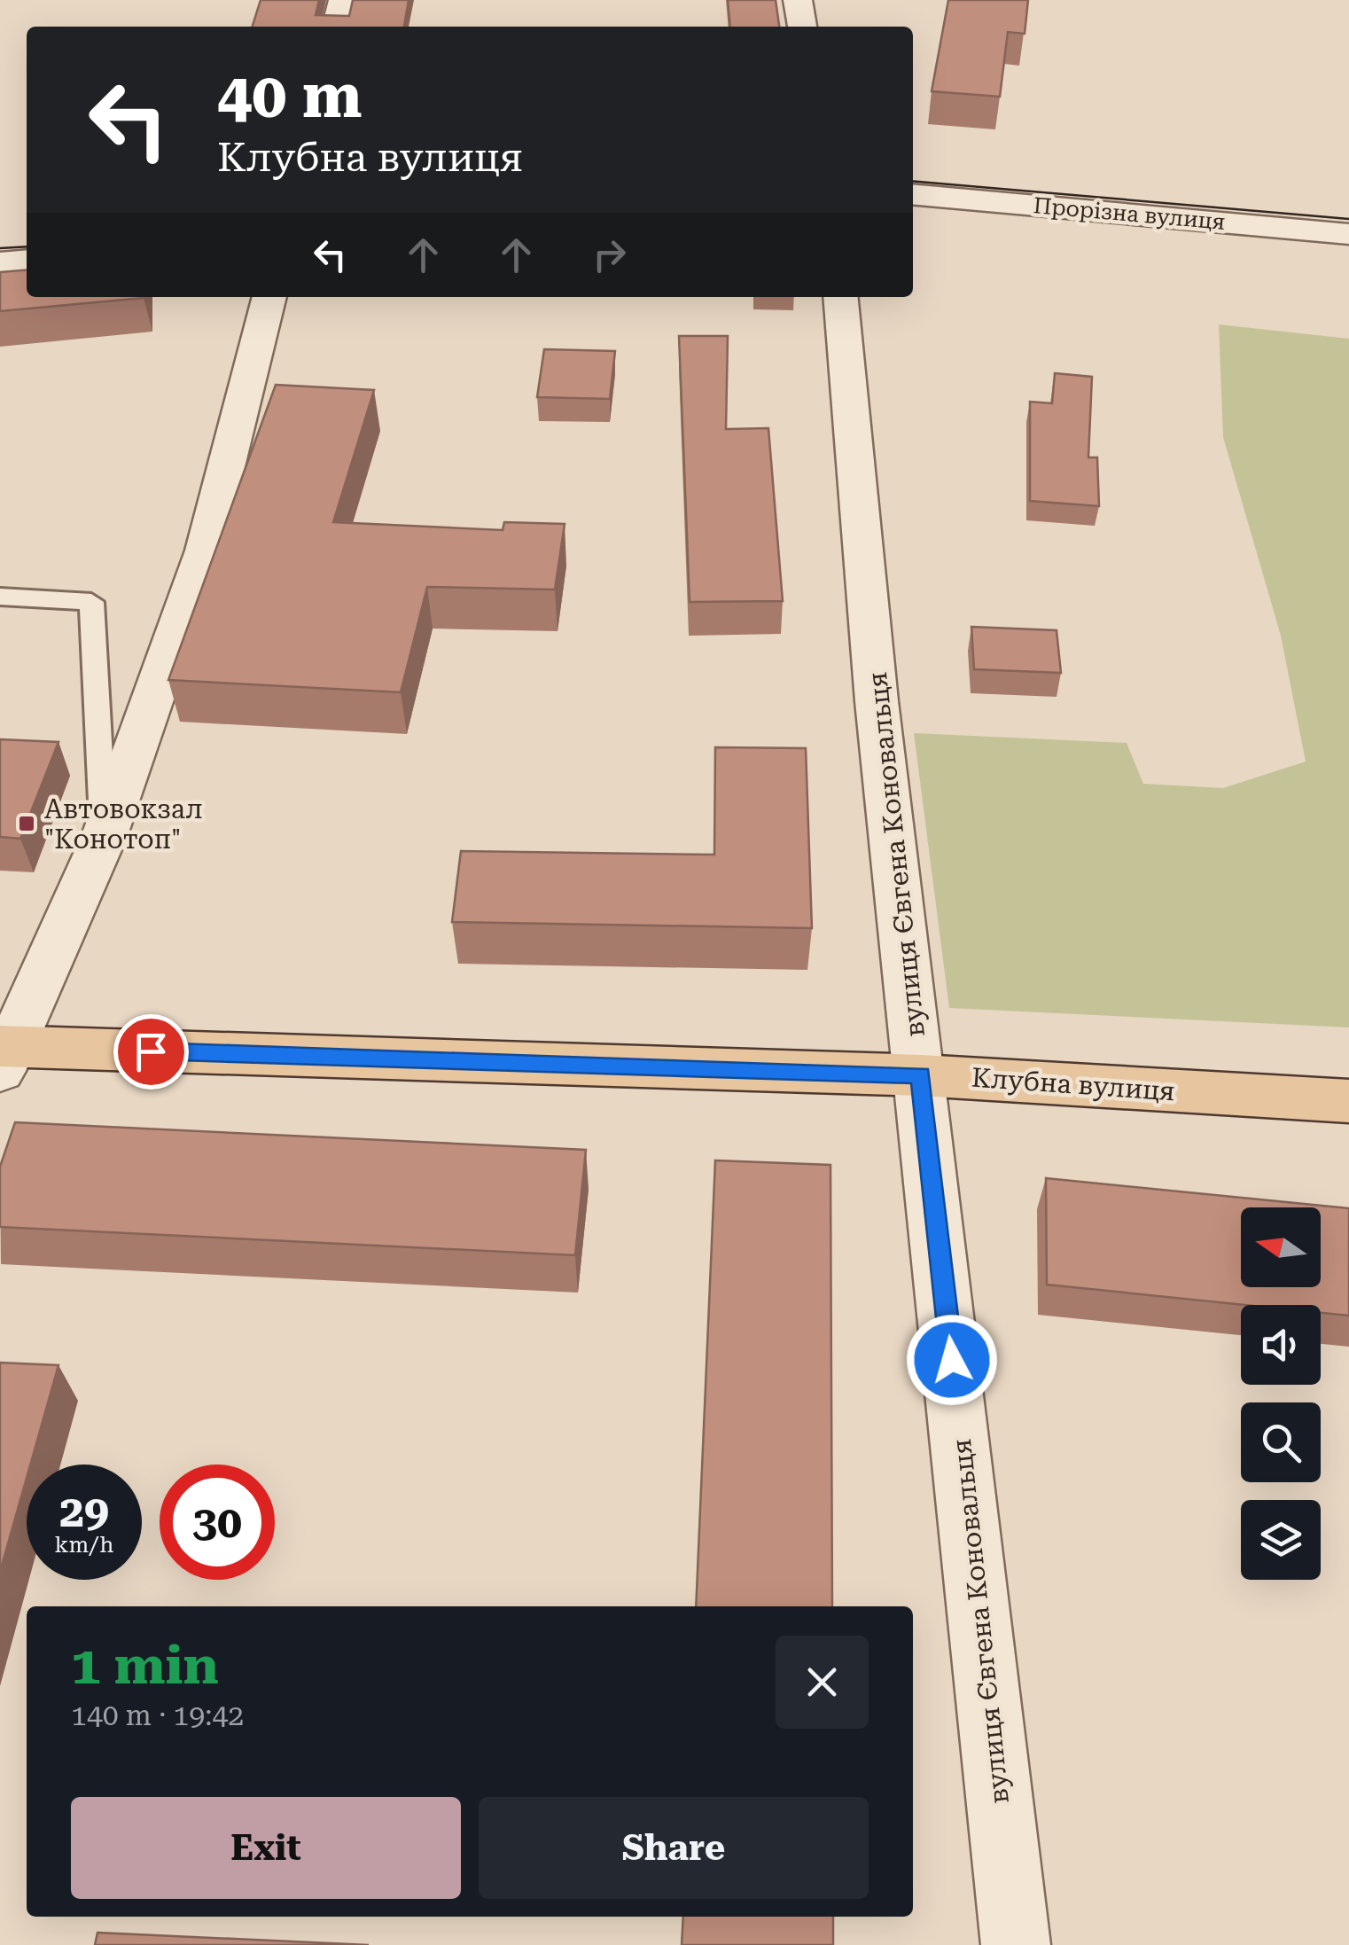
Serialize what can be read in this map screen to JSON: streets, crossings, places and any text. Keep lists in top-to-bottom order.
{
  "streets": {
    "main road": ["Клубна вулиця"],
    "street": ["Прорізна вулиця", "вулиця Євгена Коновальця"]
  },
  "crossings": [
    ["вулиця Євгена Коновальця", "Клубна вулиця"]
  ],
  "places": {
    "transit": ["Автовокзал \"Конотоп\""]
  },
  "north": "left",
  "page": {
    "turn": ["40 m", "Клубна вулиця"],
    "speed": "29 km/h",
    "limit": "30",
    "heading": ["1 min", "140 m · 19:42"],
    "buttons": ["Exit", "Share"]
  }
}
